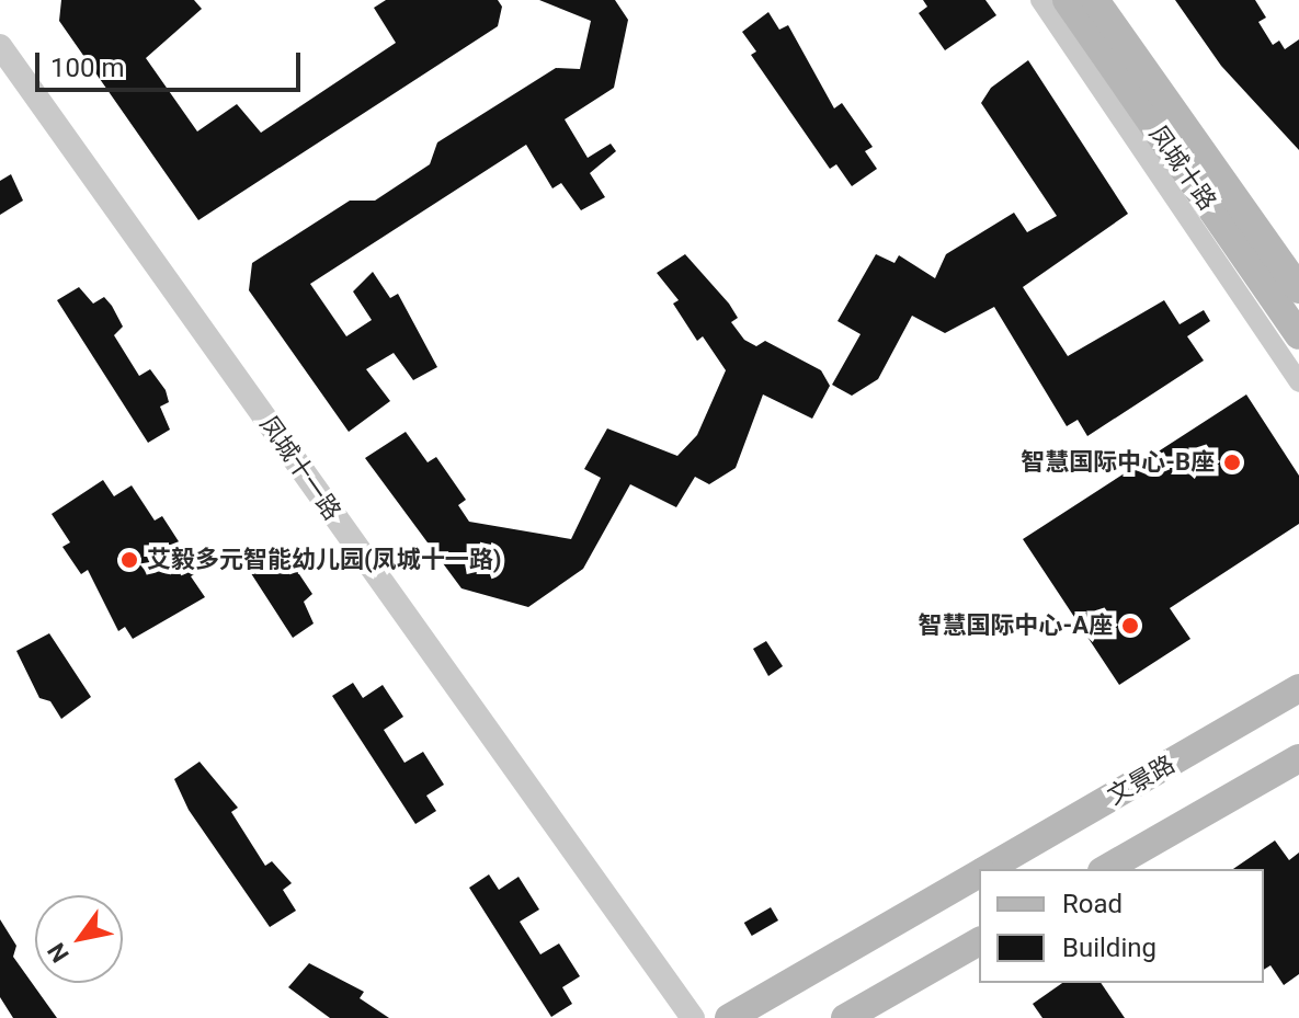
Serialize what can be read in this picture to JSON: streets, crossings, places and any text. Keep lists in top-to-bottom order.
{
  "streets": {
    "main road": ["凤城十路", "文景路"],
    "street": ["凤城十一路"]
  },
  "places": ["智慧国际中心-B座", "艾毅多元智能幼儿园(凤城十一路)", "智慧国际中心-A座"],
  "legend": ["Road", "Building"],
  "scale_bar": "100 m",
  "north": "bottom left"
}
